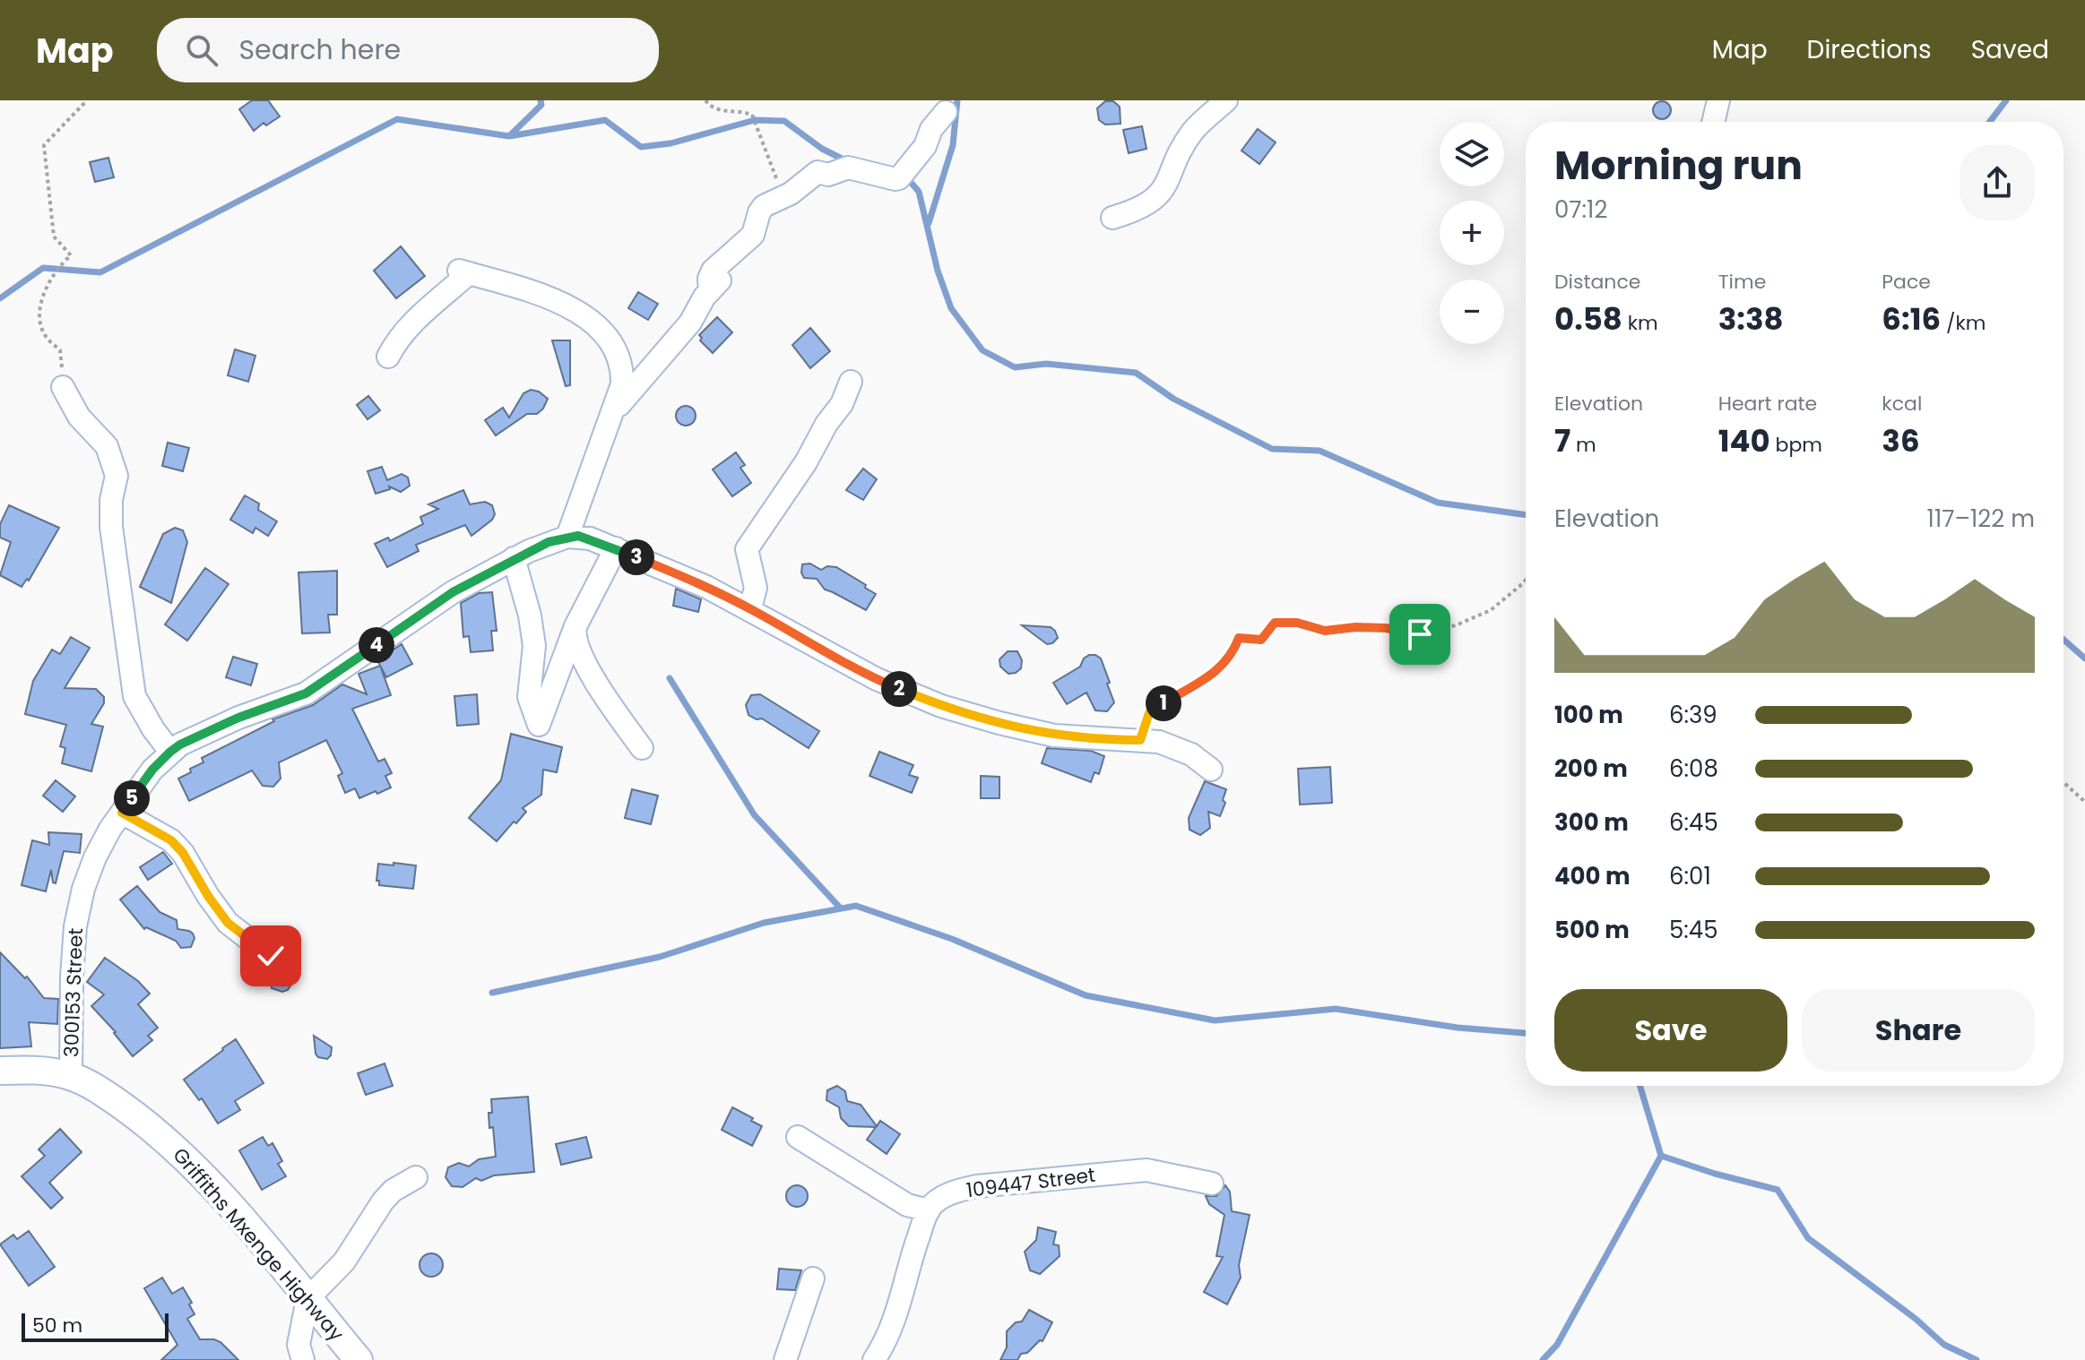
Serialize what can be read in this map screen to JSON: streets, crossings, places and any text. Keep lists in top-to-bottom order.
{
  "streets": {
    "street": ["300153 Street", "109447 Street", "Griffiths Mxenge Highway"]
  },
  "crossings": [
    ["300153 Street", "Griffiths Mxenge Highway"]
  ],
  "scale_bar": "50 m",
  "page": {
    "header": "Map",
    "search": "Search here",
    "nav": ["Map", "Directions", "Saved"],
    "map_buttons": ["+", "−"],
    "heading": ["Morning run", "07:12"],
    "stats": [
      ["Distance", "0.58 km"],
      ["Time", "3:38"],
      ["Pace", "6:16 /km"],
      ["Elevation", "7 m"],
      ["Heart rate", "140 bpm"],
      ["kcal", "36"]
    ],
    "chart": ["Elevation", "117–122 m"],
    "pins": [
      "3",
      "4",
      "2",
      "1",
      "5"
    ],
    "list": [
      {
        "name": "100 m",
        "note": "6:39"
      },
      {
        "name": "200 m",
        "note": "6:08"
      },
      {
        "name": "300 m",
        "note": "6:45"
      },
      {
        "name": "400 m",
        "note": "6:01"
      },
      {
        "name": "500 m",
        "note": "5:45"
      }
    ],
    "buttons": ["Save", "Share"],
    "scale": "50 m"
  }
}
